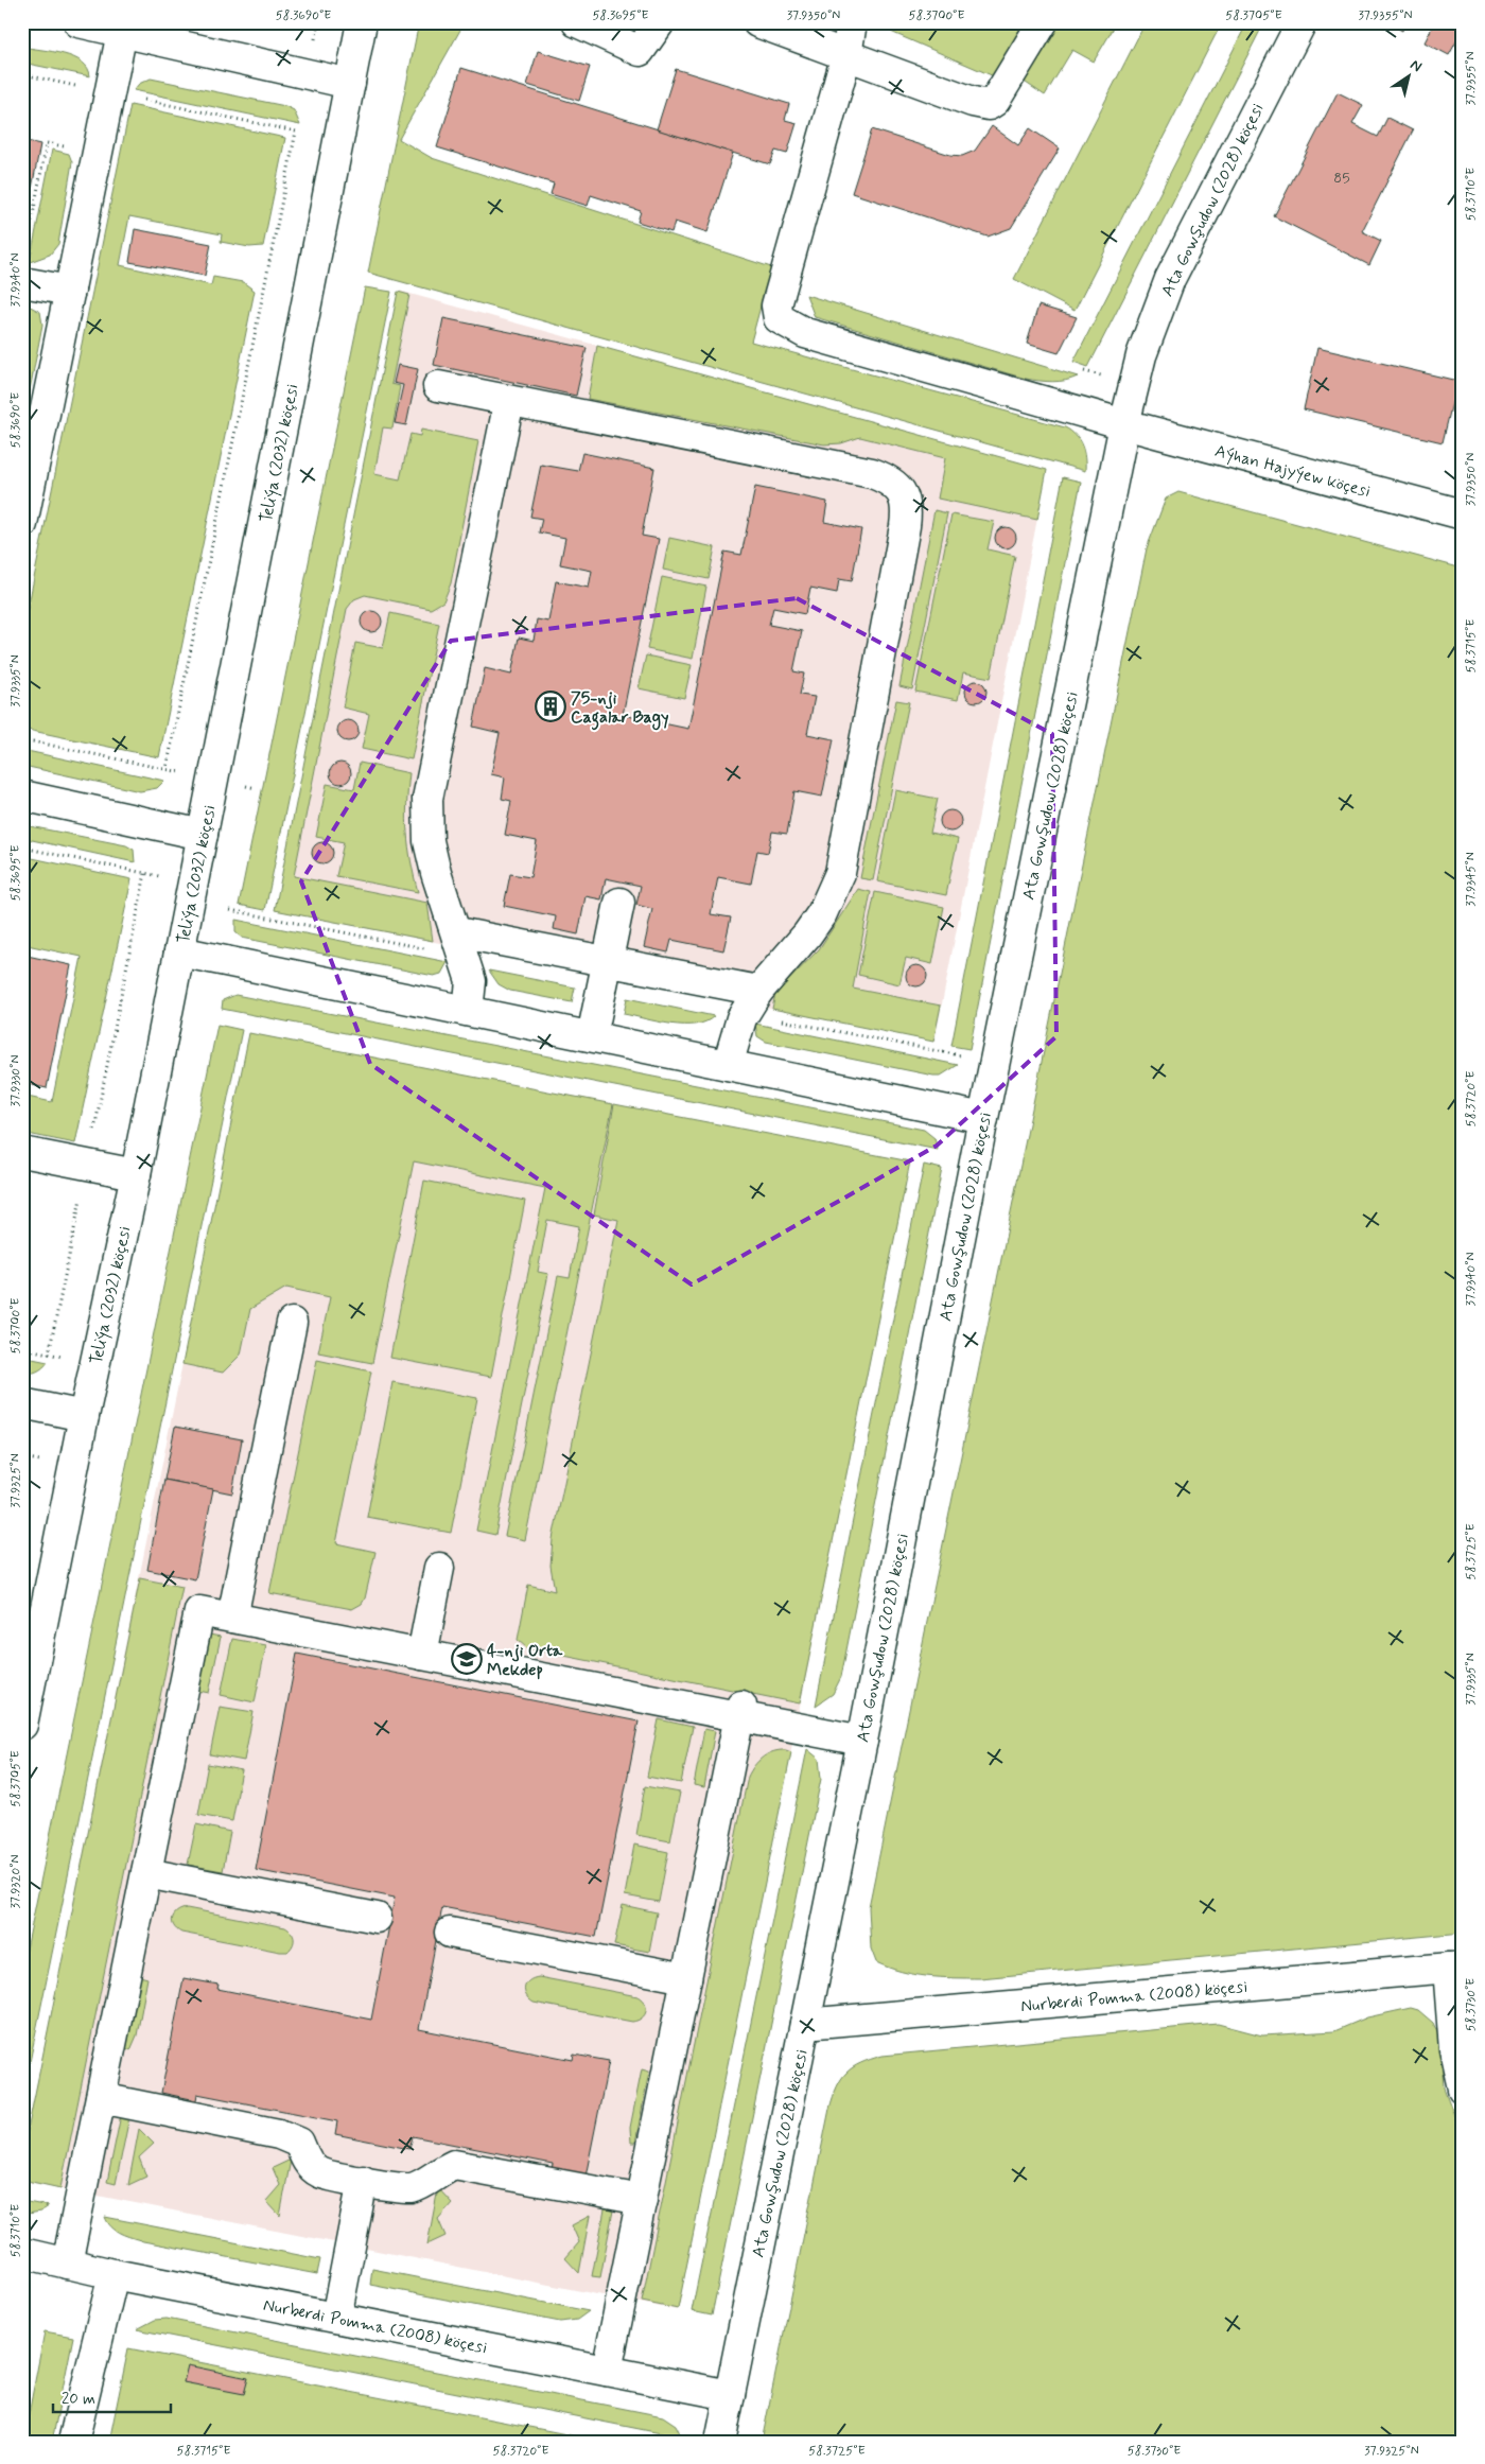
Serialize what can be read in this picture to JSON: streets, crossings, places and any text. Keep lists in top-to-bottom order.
{
  "streets": {
    "street": [
      "Ata Gowşudow (2028) köçesi",
      "Teliýa (2032) köçesi",
      "Aýhan Hajyýew köçesi",
      "Nurberdi Pomma (2008) köçesi"
    ]
  },
  "crossings": [
    ["Ata Gowşudow (2028) köçesi", "Aýhan Hajyýew köçesi"],
    ["Ata Gowşudow (2028) köçesi", "Nurberdi Pomma (2008) köçesi"]
  ],
  "places": {
    "building": ["75-nji Cagalar Bagy"],
    "school or university": ["4-nji Orta Mekdep"]
  },
  "house_numbers": ["85"],
  "scale_bar": "20 m",
  "north": "top right",
  "coordinates": [
    "58.3690°E",
    "58.3695°E",
    "37.9350°N",
    "58.3700°E",
    "58.3705°E",
    "37.9355°N",
    "58.3710°E",
    "37.9340°N",
    "58.3715°E",
    "37.9335°N",
    "37.9345°N",
    "37.9330°N",
    "58.3720°E",
    "37.9325°N",
    "58.3725°E",
    "37.9320°N",
    "58.3730°E"
  ]
}
